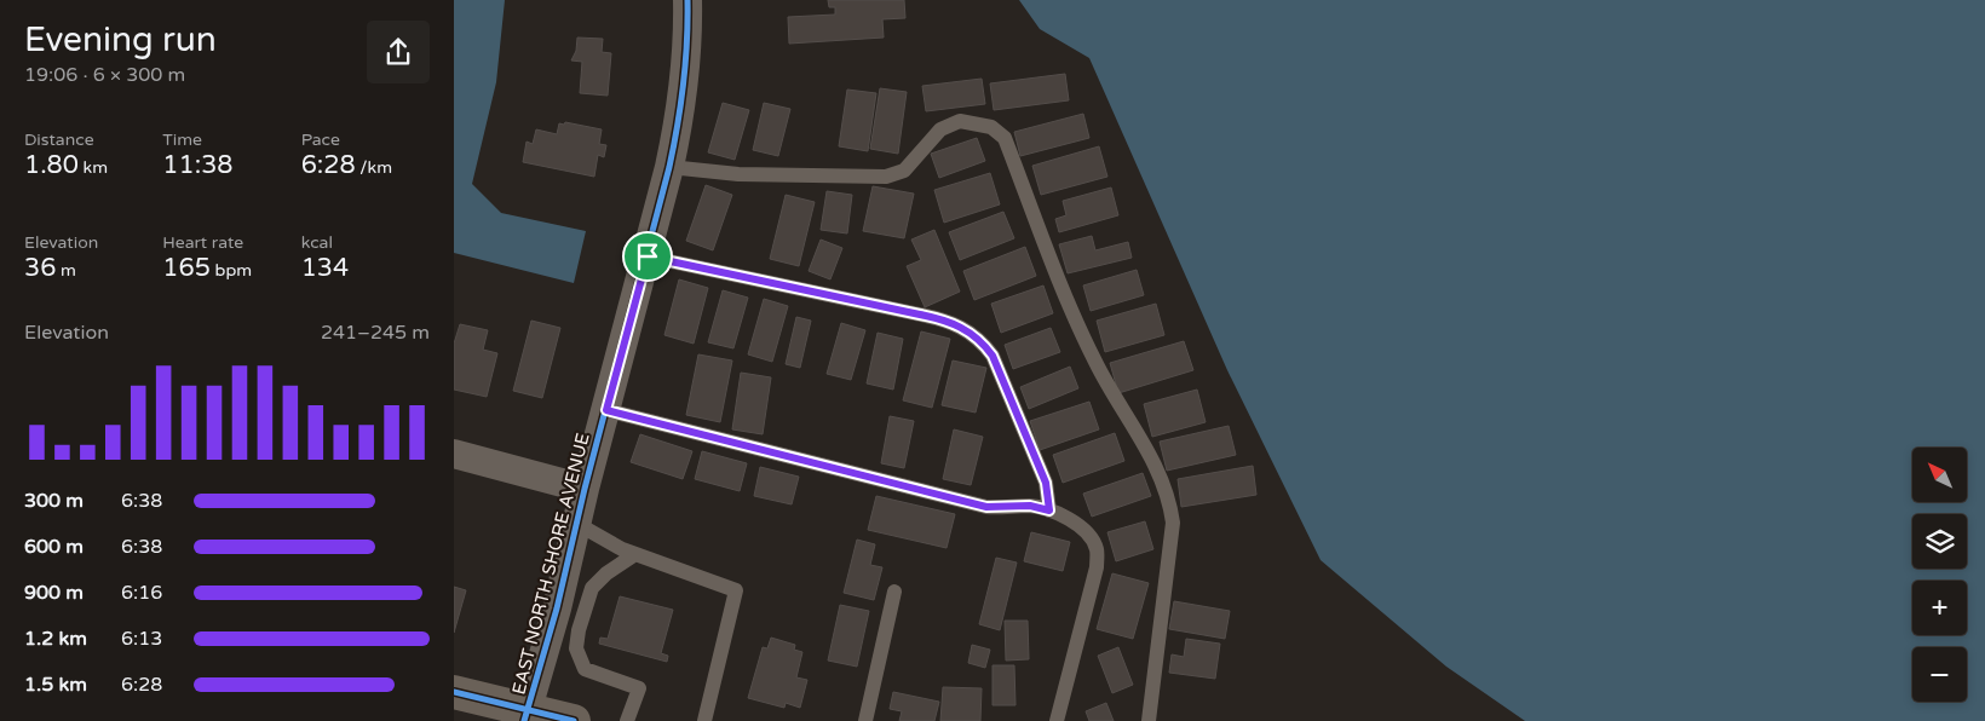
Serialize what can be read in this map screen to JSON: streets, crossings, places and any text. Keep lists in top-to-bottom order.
{
  "streets": {
    "street": ["EAST NORTH SHORE AVENUE"]
  },
  "north": "top left",
  "page": {
    "heading": ["Evening run", "19:06 · 6 × 300 m"],
    "stats": [
      ["Distance", "1.80 km"],
      ["Time", "11:38"],
      ["Pace", "6:28 /km"],
      ["Elevation", "36 m"],
      ["Heart rate", "165 bpm"],
      ["kcal", "134"]
    ],
    "chart": ["Elevation", "241–245 m"],
    "map_buttons": ["+", "−"],
    "list": [
      {
        "name": "300 m",
        "note": "6:38"
      },
      {
        "name": "600 m",
        "note": "6:38"
      },
      {
        "name": "900 m",
        "note": "6:16"
      },
      {
        "name": "1.2 km",
        "note": "6:13"
      },
      {
        "name": "1.5 km",
        "note": "6:28"
      }
    ]
  }
}
